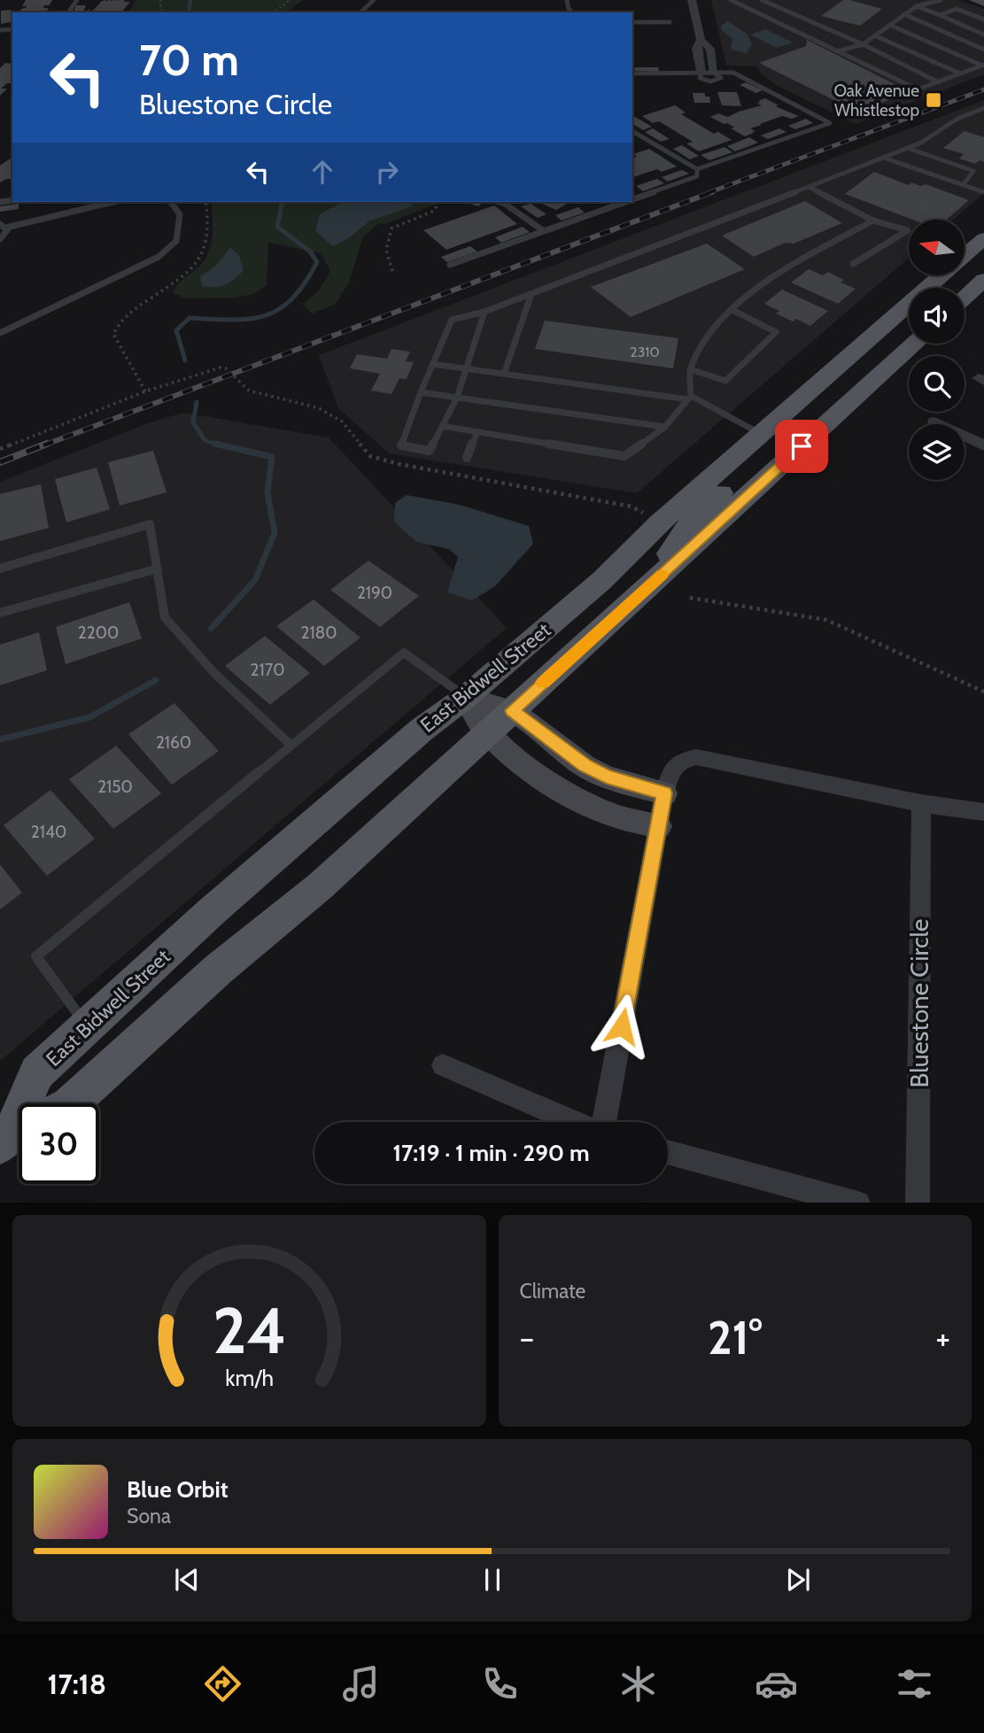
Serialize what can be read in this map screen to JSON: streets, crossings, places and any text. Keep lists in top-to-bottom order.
{
  "streets": {
    "main road": ["East Bidwell Street"],
    "street": ["Bluestone Circle"]
  },
  "places": {
    "transit": ["Oak Avenue Whistlestop"]
  },
  "house_numbers": [
    "2310",
    "2190",
    "2200",
    "2180",
    "2170",
    "2160",
    "2150",
    "2140"
  ],
  "north": "left",
  "page": {
    "turn": ["70 m", "Bluestone Circle"],
    "limit": "30",
    "trip": "17:19 · 1 min · 290 m",
    "tile": "Climate",
    "heat": ["−", "21°", "+"],
    "song": ["Blue Orbit", "Sona"],
    "tabs": "17:18",
    "gauge": ["24", "km/h"]
  }
}
